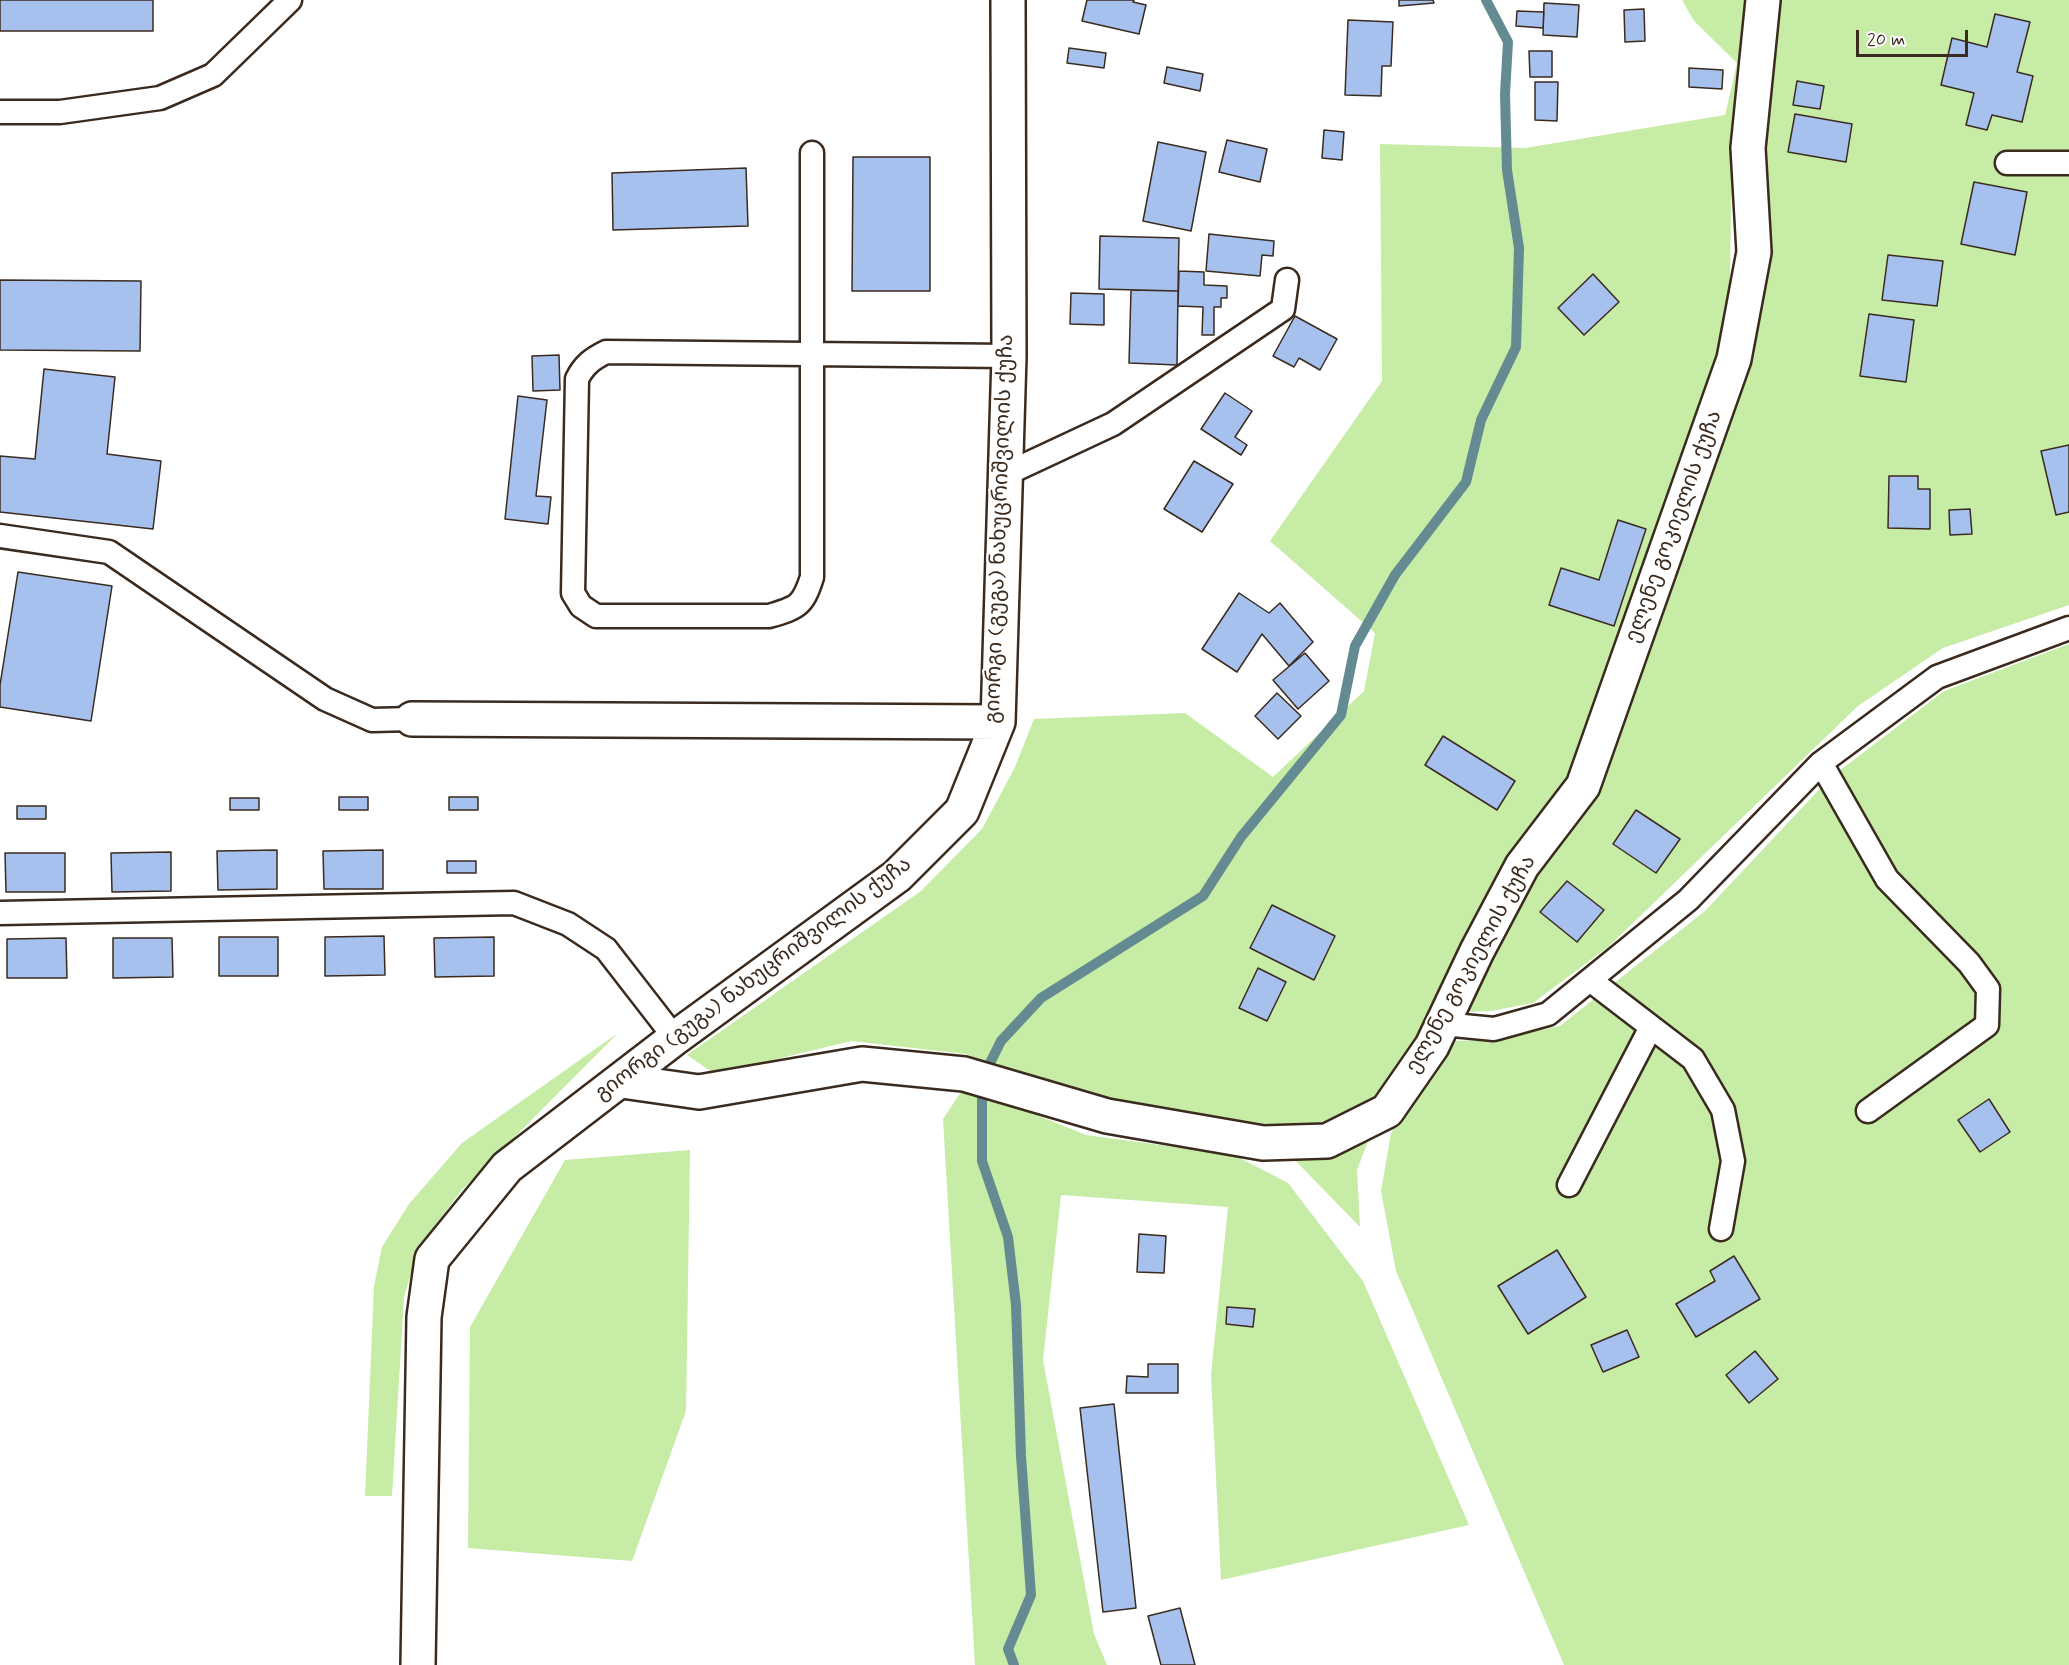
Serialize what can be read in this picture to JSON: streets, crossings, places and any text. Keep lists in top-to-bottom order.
{
  "streets": {
    "street": ["ელენე გოკიელის ქუჩა", "გიორგი (გუგა) ნახუცრიშვილის ქუჩა"]
  },
  "crossings": [
    ["ელენე გოკიელის ქუჩა", "გიორგი (გუგა) ნახუცრიშვილის ქუჩა"]
  ],
  "scale_bar": "20 m"
}
